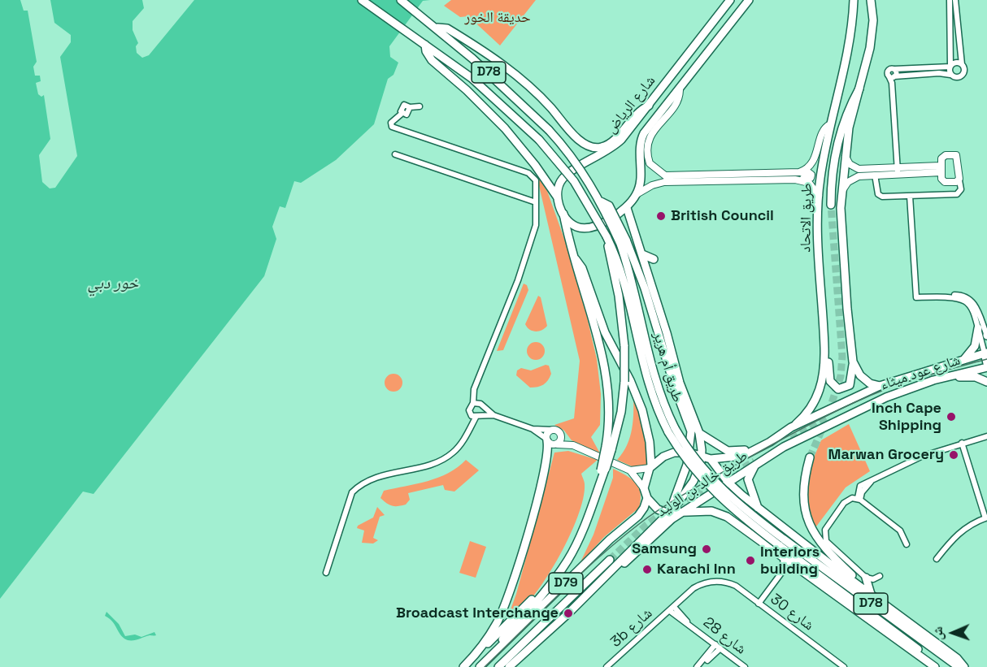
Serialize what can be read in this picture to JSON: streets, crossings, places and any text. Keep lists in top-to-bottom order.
{
  "streets": {
    "main road": [
      "D78",
      "شارع الرياض",
      "طريق الاتحاد",
      "طريق أم هرير",
      "شارع عود ميثاء",
      "طريق خالد بن الوليد",
      "D79"
    ],
    "street": ["شارع 30", "3b شارع", "شارع 28"]
  },
  "crossings": [
    ["D78", "طريق أم هرير"],
    ["طريق الاتحاد", "شارع عود ميثاء"],
    ["شارع عود ميثاء", "طريق خالد بن الوليد"],
    ["شارع 30", "3b شارع"],
    ["شارع 30", "شارع 28"],
    ["3b شارع", "شارع 28"]
  ],
  "water": ["خور دبي"],
  "parks": ["حديقة الخور"],
  "places": [
    "British Council",
    "Inch Cape Shipping",
    "Marwan Grocery",
    "Samsung",
    "Interiors building",
    "Karachi Inn",
    "Broadcast Interchange"
  ],
  "north": "left"
}
